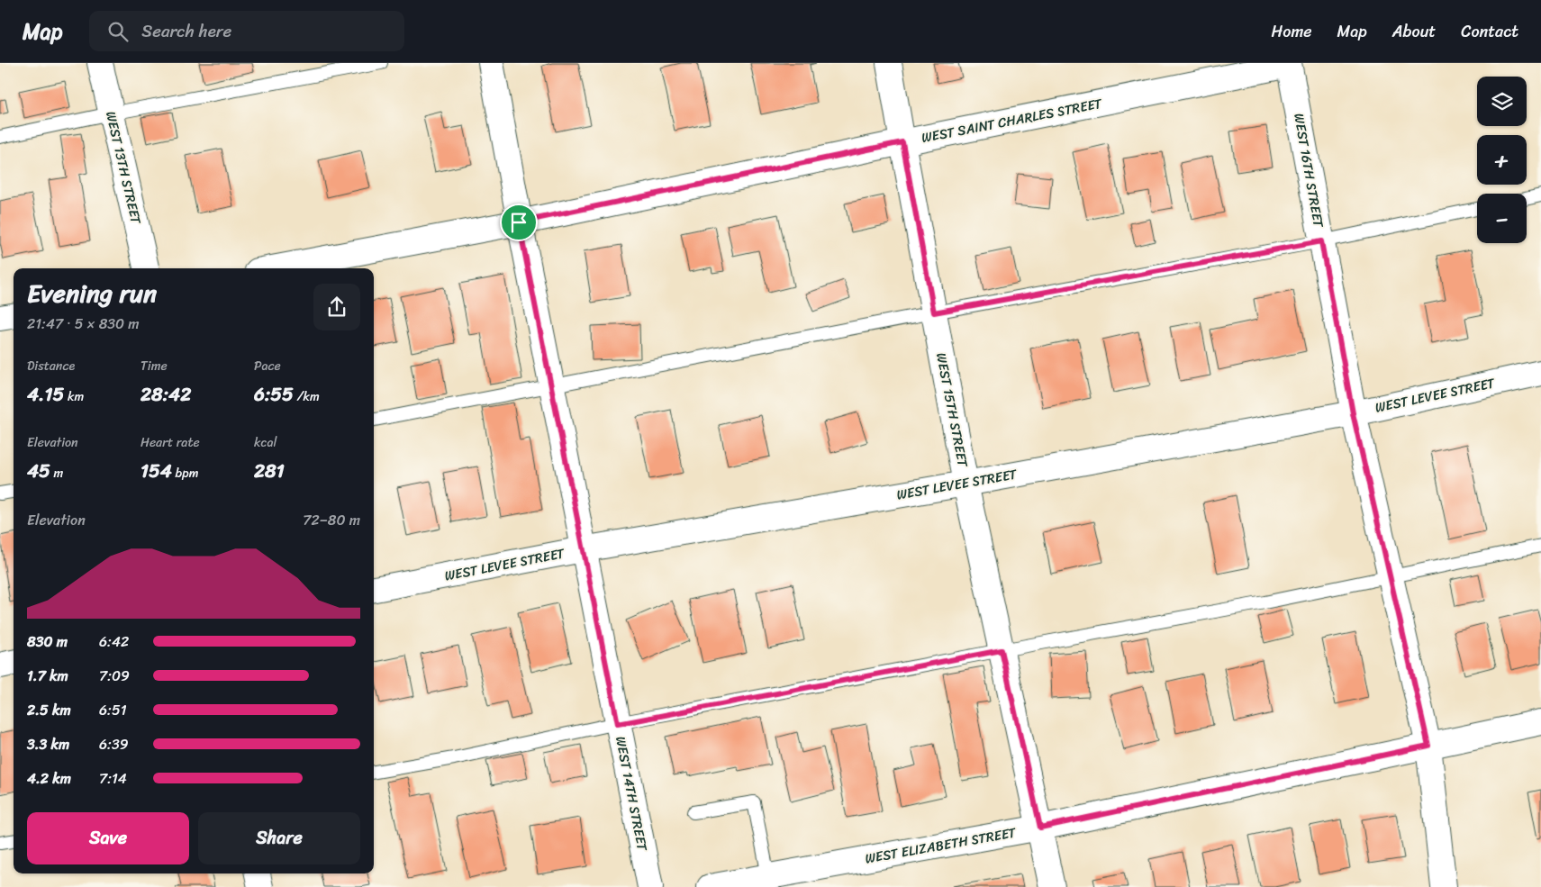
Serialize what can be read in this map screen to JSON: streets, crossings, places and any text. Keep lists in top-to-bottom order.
{
  "streets": {
    "street": [
      "WEST SAINT CHARLES STREET",
      "WEST 13TH STREET",
      "WEST 16TH STREET",
      "WEST LEVEE STREET",
      "WEST 15TH STREET",
      "WEST 14TH STREET",
      "WEST ELIZABETH STREET"
    ]
  },
  "crossings": [
    ["WEST SAINT CHARLES STREET", "WEST 16TH STREET"],
    ["WEST SAINT CHARLES STREET", "WEST 15TH STREET"],
    ["WEST SAINT CHARLES STREET", "WEST 14TH STREET"],
    ["WEST 16TH STREET", "WEST LEVEE STREET"],
    ["WEST 16TH STREET", "WEST ELIZABETH STREET"],
    ["WEST LEVEE STREET", "WEST 15TH STREET"],
    ["WEST LEVEE STREET", "WEST 14TH STREET"],
    ["WEST 15TH STREET", "WEST ELIZABETH STREET"]
  ],
  "page": {
    "header": "Map",
    "search": "Search here",
    "nav": [
      "Home",
      "Map",
      "About",
      "Contact"
    ],
    "map_buttons": ["+", "−"],
    "heading": ["Evening run", "21:47 · 5 × 830 m"],
    "stats": [
      ["Distance", "4.15 km"],
      ["Time", "28:42"],
      ["Pace", "6:55 /km"],
      ["Elevation", "45 m"],
      ["Heart rate", "154 bpm"],
      ["kcal", "281"]
    ],
    "chart": ["Elevation", "72–80 m"],
    "list": [
      {
        "name": "830 m",
        "note": "6:42"
      },
      {
        "name": "1.7 km",
        "note": "7:09"
      },
      {
        "name": "2.5 km",
        "note": "6:51"
      },
      {
        "name": "3.3 km",
        "note": "6:39"
      },
      {
        "name": "4.2 km",
        "note": "7:14"
      }
    ],
    "buttons": ["Save", "Share"]
  }
}
